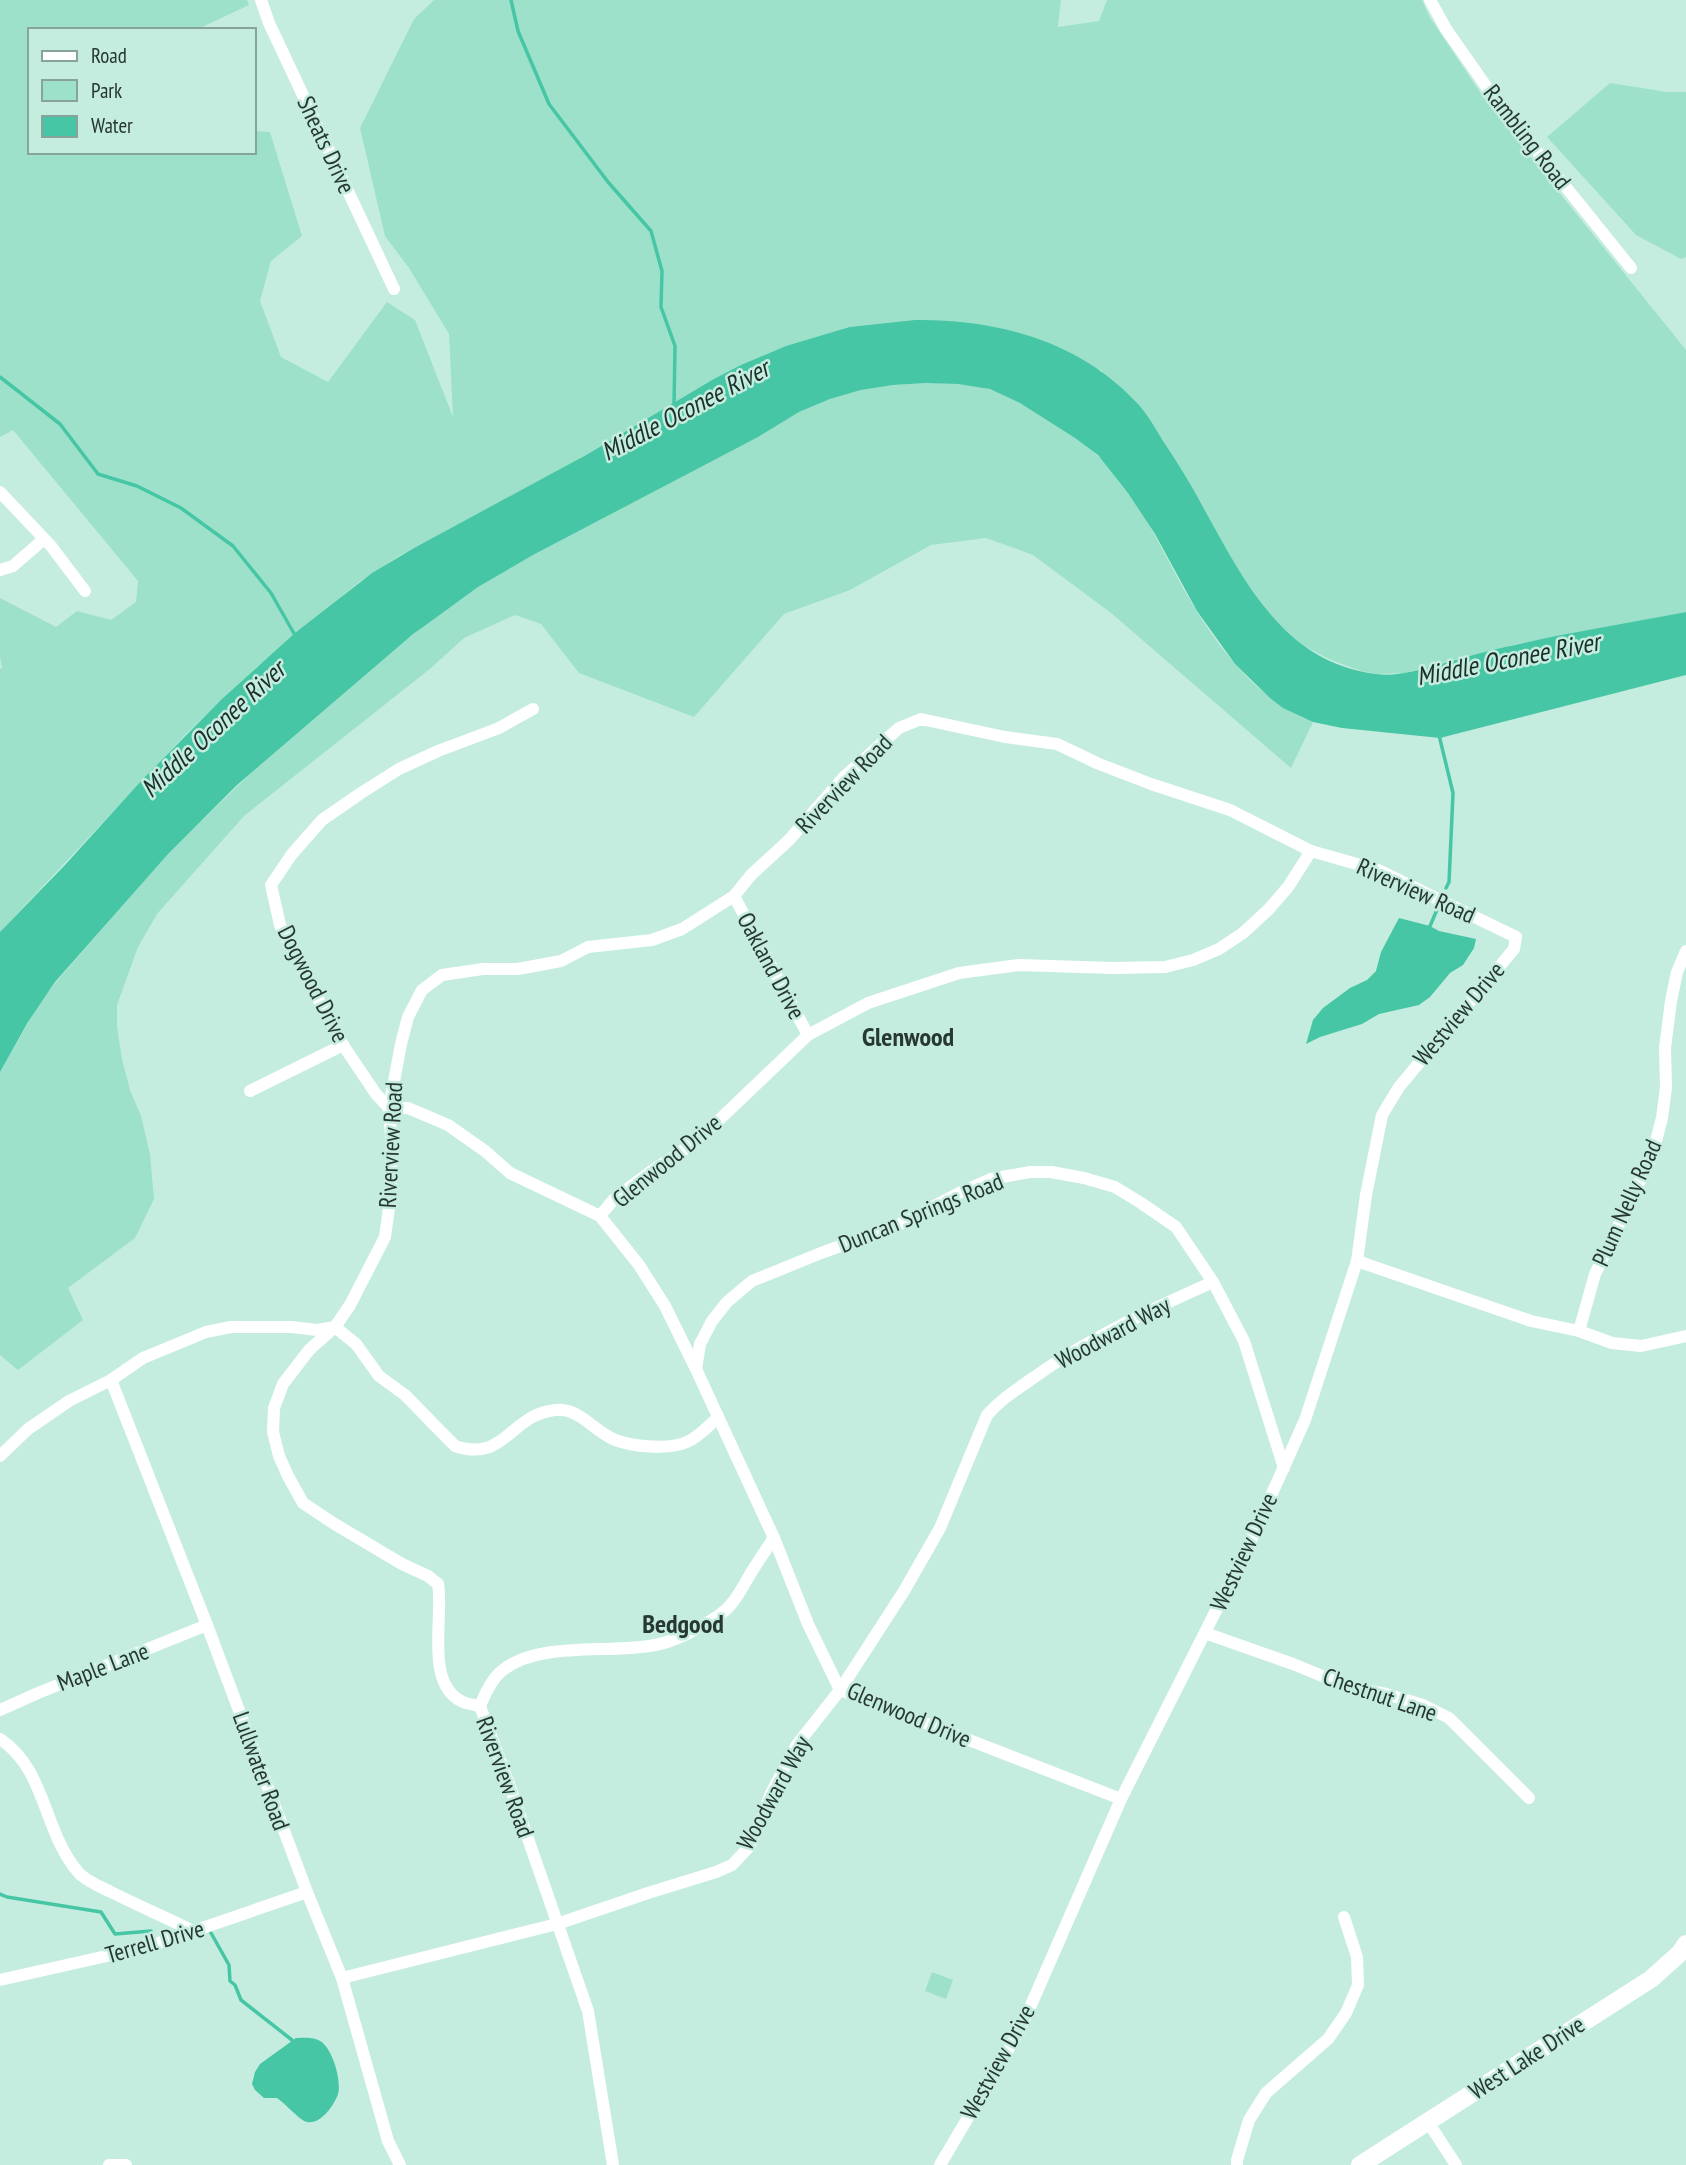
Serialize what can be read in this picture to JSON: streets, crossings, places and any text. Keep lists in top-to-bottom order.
{
  "streets": {
    "main road": ["West Lake Drive"],
    "street": [
      "Rambling Road",
      "Sheats Drive",
      "Riverview Road",
      "Oakland Drive",
      "Dogwood Drive",
      "Westview Drive",
      "Glenwood Drive",
      "Plum Nelly Road",
      "Duncan Springs Road",
      "Woodward Way",
      "Maple Lane",
      "Chestnut Lane",
      "Lullwater Road",
      "Terrell Drive"
    ]
  },
  "crossings": [
    ["Riverview Road", "Oakland Drive"],
    ["Riverview Road", "Dogwood Drive"],
    ["Riverview Road", "Westview Drive"],
    ["Riverview Road", "Glenwood Drive"],
    ["Riverview Road", "Woodward Way"],
    ["Oakland Drive", "Glenwood Drive"],
    ["Westview Drive", "Glenwood Drive"],
    ["Westview Drive", "Duncan Springs Road"],
    ["Westview Drive", "Chestnut Lane"],
    ["Glenwood Drive", "Duncan Springs Road"],
    ["Glenwood Drive", "Woodward Way"],
    ["Duncan Springs Road", "Woodward Way"],
    ["Woodward Way", "Lullwater Road"],
    ["Maple Lane", "Lullwater Road"],
    ["Lullwater Road", "Terrell Drive"]
  ],
  "districts": ["Glenwood", "Bedgood"],
  "water": ["Middle Oconee River"],
  "legend": ["Road", "Park", "Water"]
}
